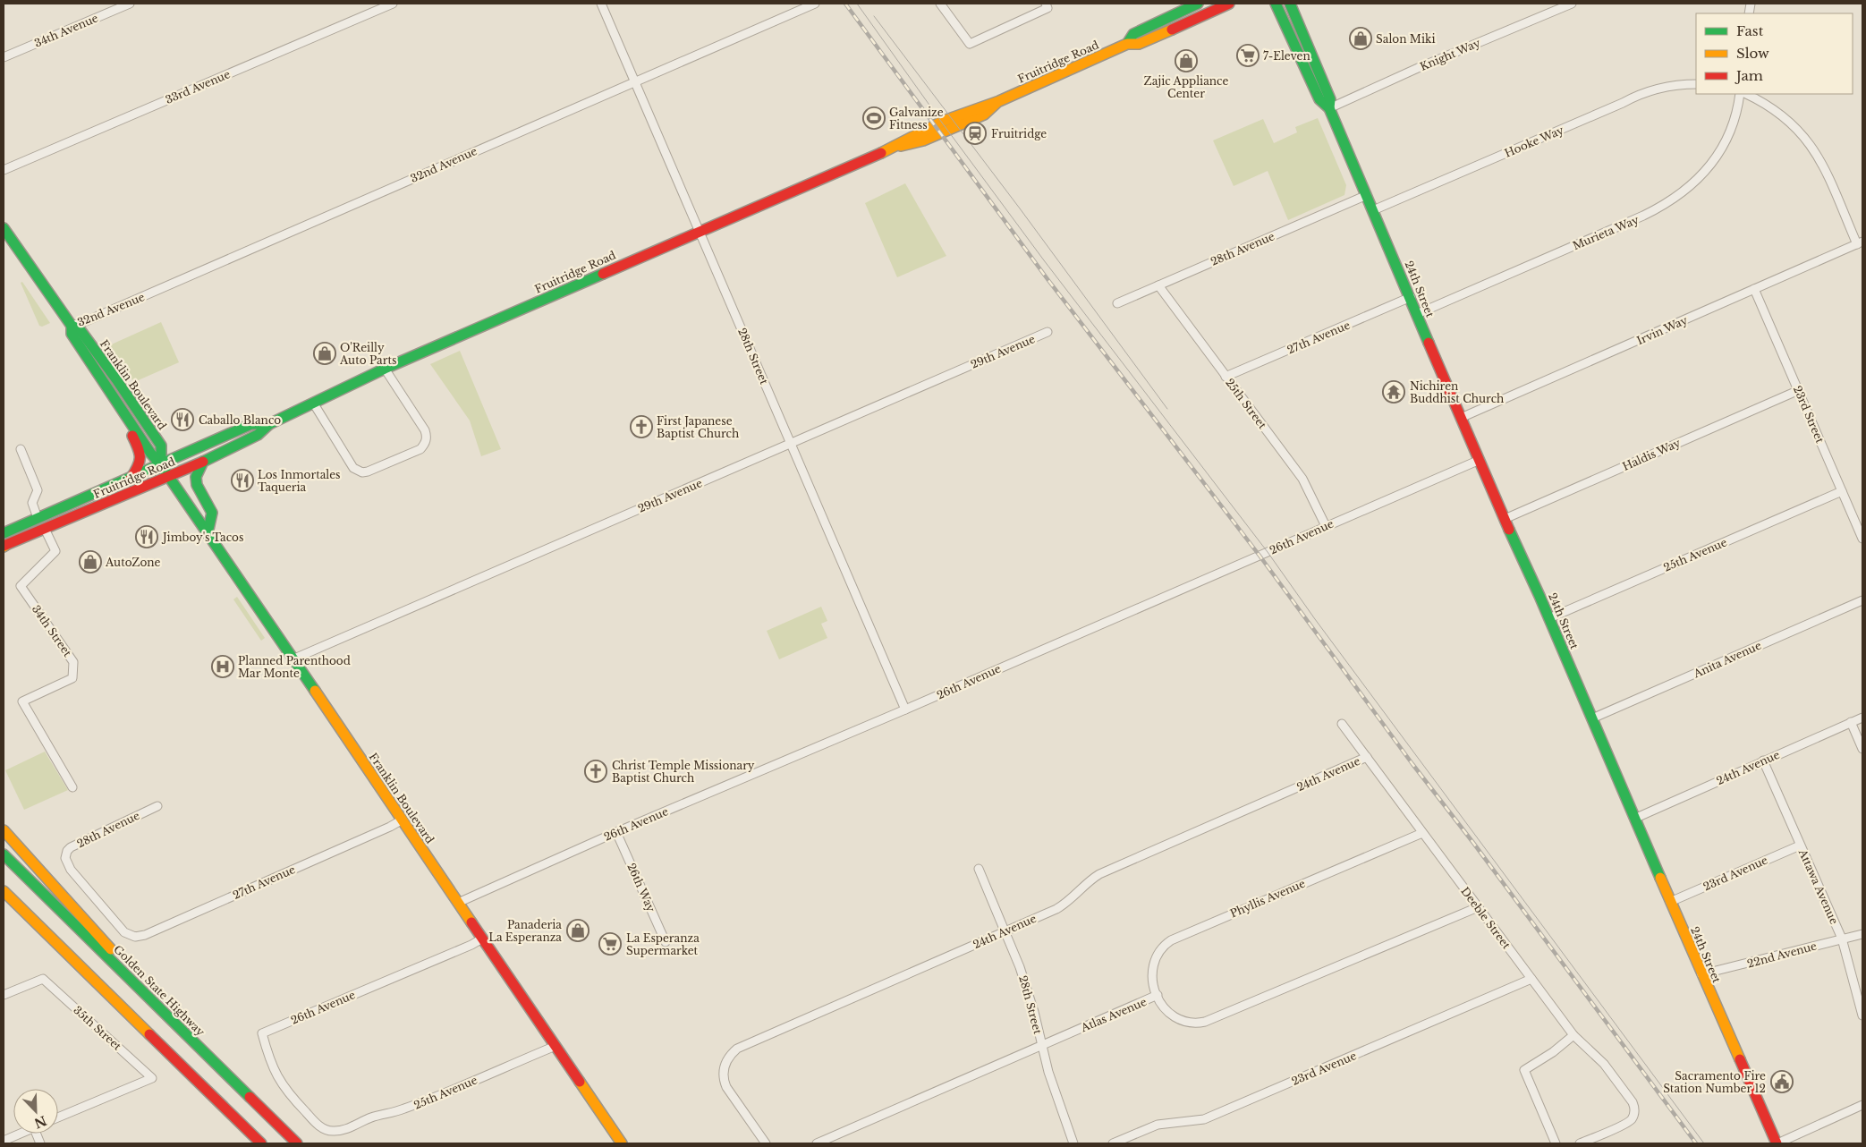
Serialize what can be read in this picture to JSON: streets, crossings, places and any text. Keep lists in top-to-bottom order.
{
  "streets": {
    "main road": [
      "Fruitridge Road",
      "24th Street",
      "Franklin Boulevard",
      "Golden State Highway"
    ],
    "street": [
      "34th Avenue",
      "Knight Way",
      "33rd Avenue",
      "Hooke Way",
      "32nd Avenue",
      "Murieta Way",
      "28th Avenue",
      "Irvin Way",
      "27th Avenue",
      "29th Avenue",
      "28th Street",
      "25th Street",
      "23rd Street",
      "Haldis Way",
      "26th Avenue",
      "25th Avenue",
      "34th Street",
      "Anita Avenue",
      "24th Avenue",
      "23rd Avenue",
      "Attawa Avenue",
      "26th Way",
      "Phyllis Avenue",
      "Deeble Street",
      "22nd Avenue",
      "Atlas Avenue",
      "35th Street"
    ]
  },
  "crossings": [
    ["Knight Way", "24th Street"],
    ["Fruitridge Road", "28th Street"],
    ["Fruitridge Road", "Franklin Boulevard"],
    ["Fruitridge Road", "34th Street"],
    ["Hooke Way", "24th Street"],
    ["32nd Avenue", "28th Street"],
    ["32nd Avenue", "Franklin Boulevard"],
    ["Murieta Way", "24th Street"],
    ["28th Avenue", "24th Street"],
    ["28th Avenue", "27th Avenue"],
    ["28th Avenue", "25th Street"],
    ["24th Street", "Irvin Way"],
    ["24th Street", "27th Avenue"],
    ["24th Street", "Haldis Way"],
    ["24th Street", "26th Avenue"],
    ["24th Street", "25th Avenue"],
    ["24th Street", "Anita Avenue"],
    ["24th Street", "24th Avenue"],
    ["24th Street", "23rd Avenue"],
    ["24th Street", "22nd Avenue"],
    ["Irvin Way", "23rd Street"],
    ["27th Avenue", "Franklin Boulevard"],
    ["27th Avenue", "25th Street"],
    ["29th Avenue", "28th Street"],
    ["29th Avenue", "Franklin Boulevard"],
    ["28th Street", "26th Avenue"],
    ["28th Street", "24th Avenue"],
    ["28th Street", "Atlas Avenue"],
    ["Franklin Boulevard", "26th Avenue"],
    ["Franklin Boulevard", "25th Avenue"],
    ["25th Street", "26th Avenue"],
    ["23rd Street", "Haldis Way"],
    ["23rd Street", "25th Avenue"],
    ["26th Avenue", "25th Avenue"],
    ["26th Avenue", "26th Way"],
    ["24th Avenue", "Attawa Avenue"],
    ["24th Avenue", "Deeble Street"],
    ["23rd Avenue", "Attawa Avenue"],
    ["23rd Avenue", "Deeble Street"],
    ["Attawa Avenue", "22nd Avenue"],
    ["Phyllis Avenue", "Deeble Street"],
    ["Phyllis Avenue", "Atlas Avenue"],
    ["Deeble Street", "Atlas Avenue"]
  ],
  "places": {
    "shop": [
      "Salon Miki",
      "Zajic Appliance Center",
      "O'Reilly Auto Parts",
      "AutoZone",
      "Panaderia La Esperanza"
    ],
    "supermarket": ["7-Eleven", "La Esperanza Supermarket"],
    "sports": ["Galvanize Fitness"],
    "station": ["Fruitridge"],
    "temple": ["Nichiren Buddhist Church"],
    "restaurant": ["Caballo Blanco", "Los Inmortales Taqueria", "Jimboy's Tacos"],
    "church": ["First Japanese Baptist Church", "Christ Temple Missionary Baptist Church"],
    "hospital": ["Planned Parenthood Mar Monte"],
    "public building": ["Sacramento Fire Station Number 12"]
  },
  "legend": ["Fast", "Slow", "Jam"],
  "north": "bottom right"
}
